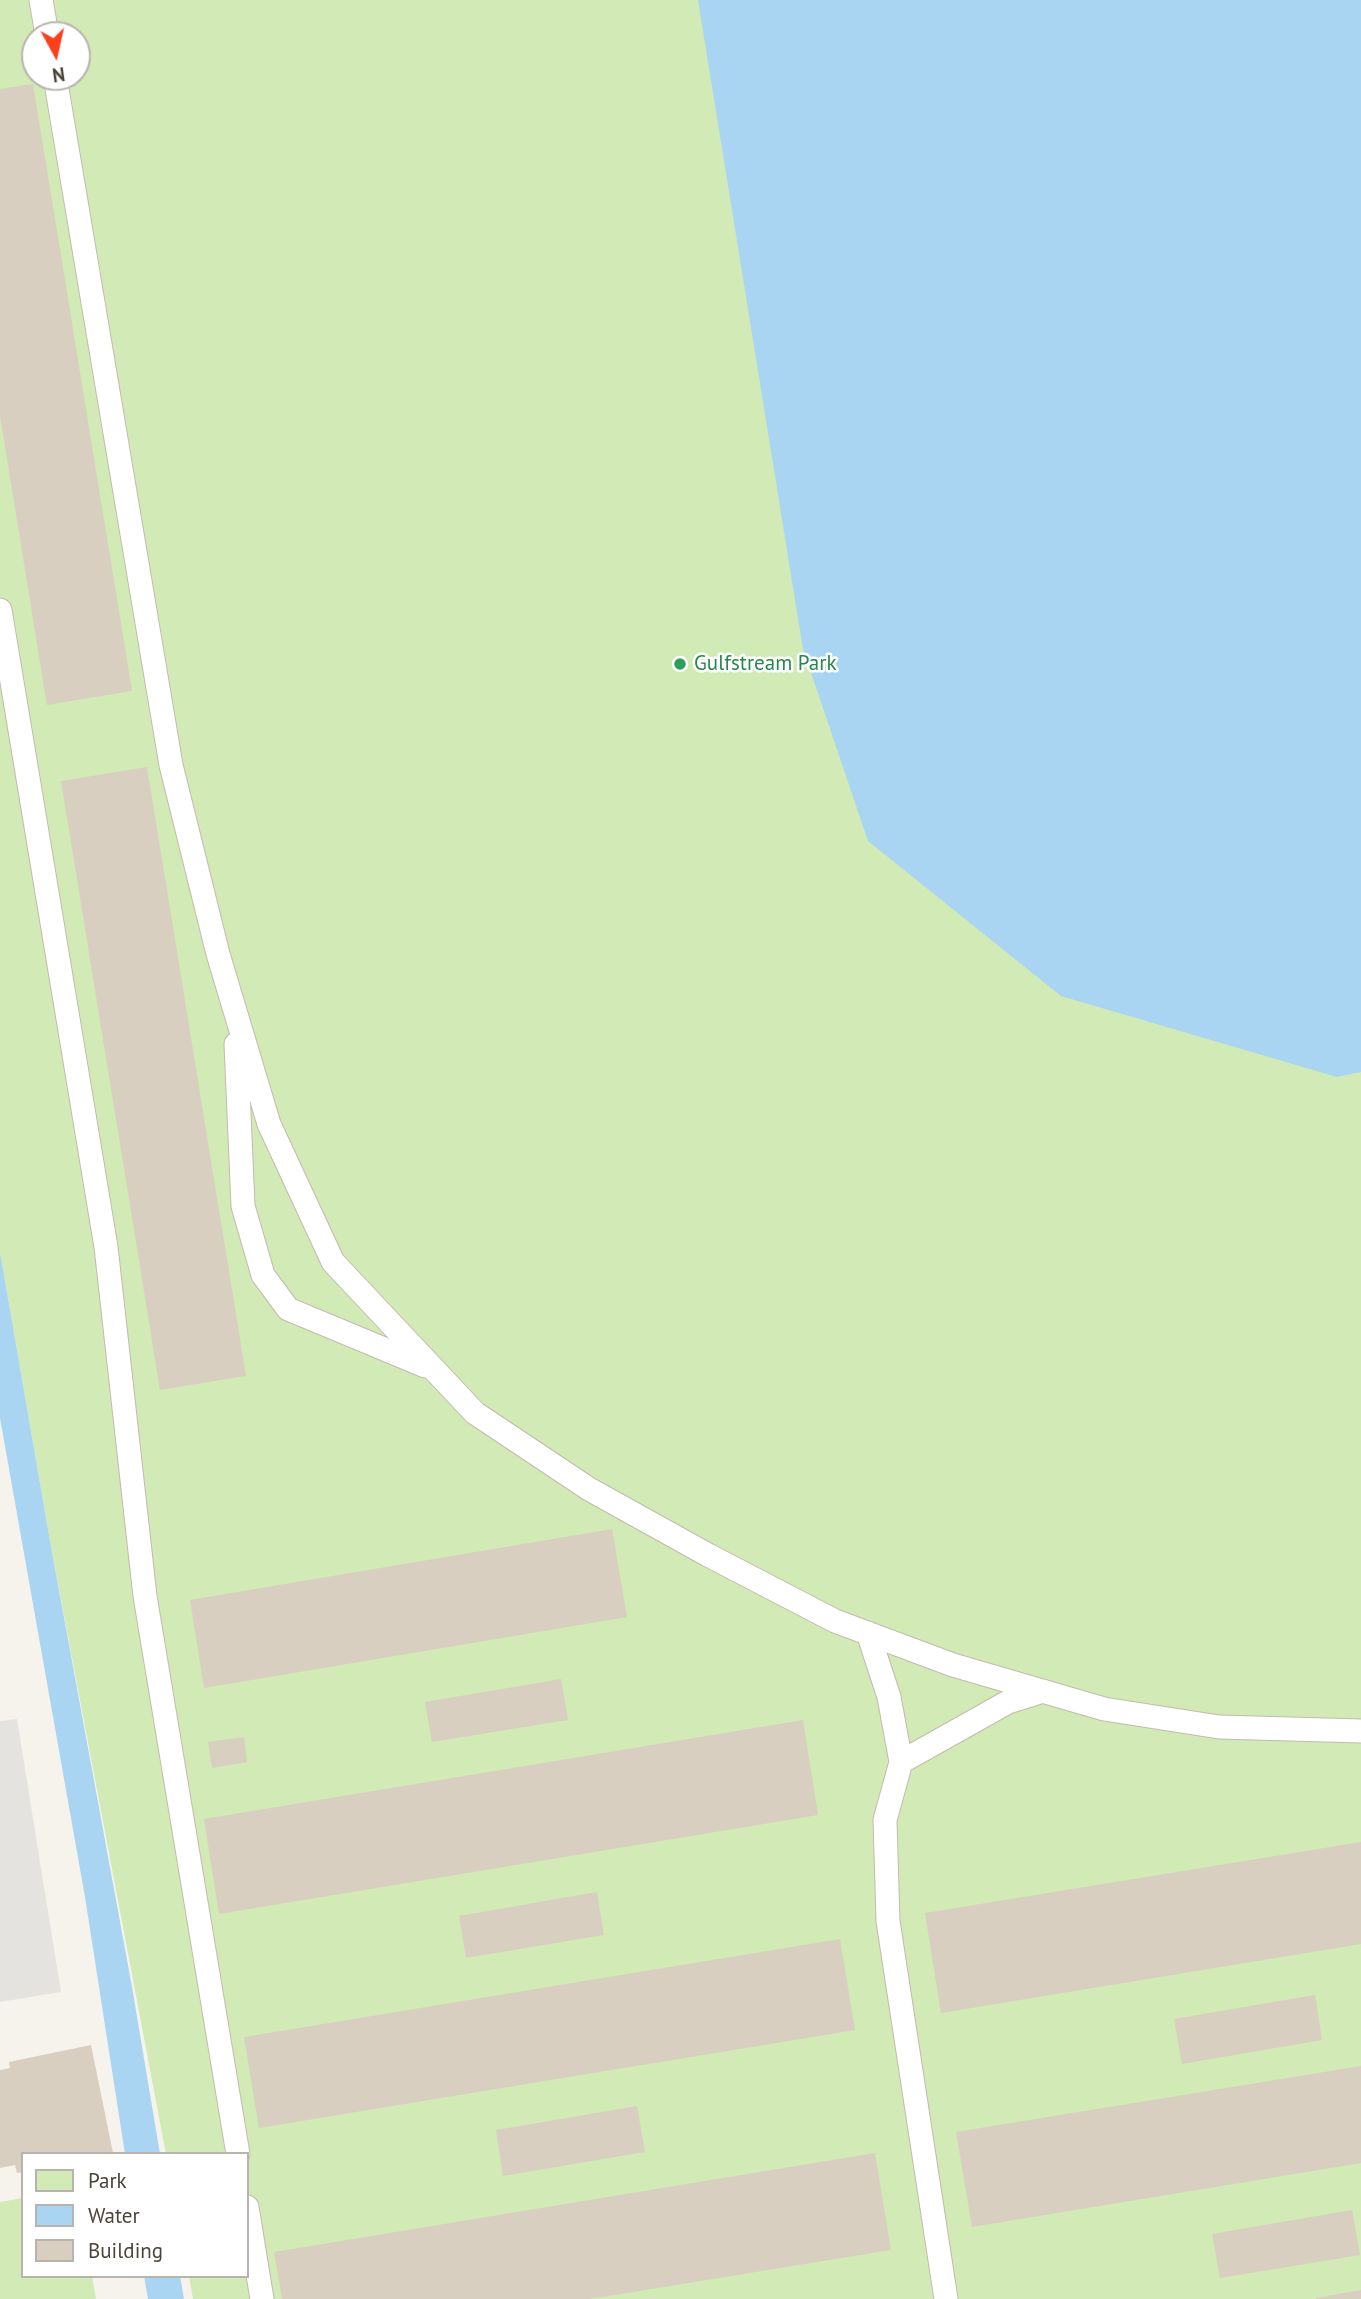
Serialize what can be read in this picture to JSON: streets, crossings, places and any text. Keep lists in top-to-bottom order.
{
  "places": ["Gulfstream Park"],
  "legend": ["Park", "Water", "Building"],
  "north": "bottom"
}
